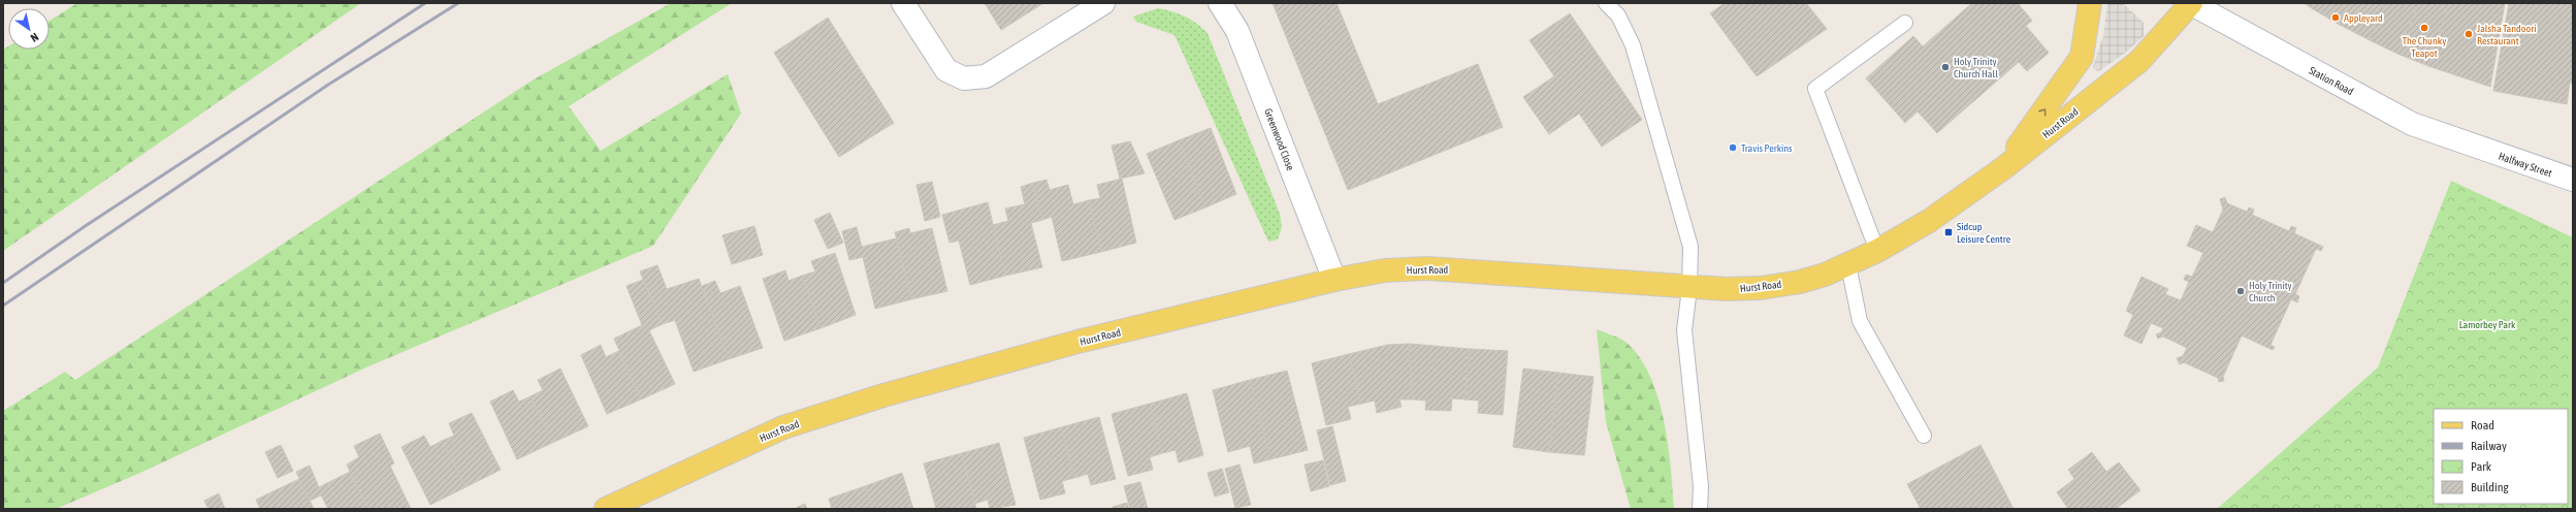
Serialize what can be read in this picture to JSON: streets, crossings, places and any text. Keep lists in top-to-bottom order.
{
  "streets": {
    "main road": ["Hurst Road"],
    "street": ["Station Road", "Greenwood Close", "Halfway Street"]
  },
  "crossings": [
    ["Station Road", "Hurst Road"],
    ["Station Road", "Halfway Street"],
    ["Hurst Road", "Greenwood Close"]
  ],
  "parks": ["Lamorbey Park"],
  "places": {
    "other": [
      "Appleyard",
      "The Chunky Teapot",
      "Jalsha Tandoori Restaurant",
      "Holy Trinity Church Hall",
      "Travis Perkins",
      "Holy Trinity Church"
    ],
    "transit": ["Sidcup Leisure Centre"]
  },
  "legend": [
    "Road",
    "Railway",
    "Park",
    "Building"
  ],
  "north": "bottom right"
}
